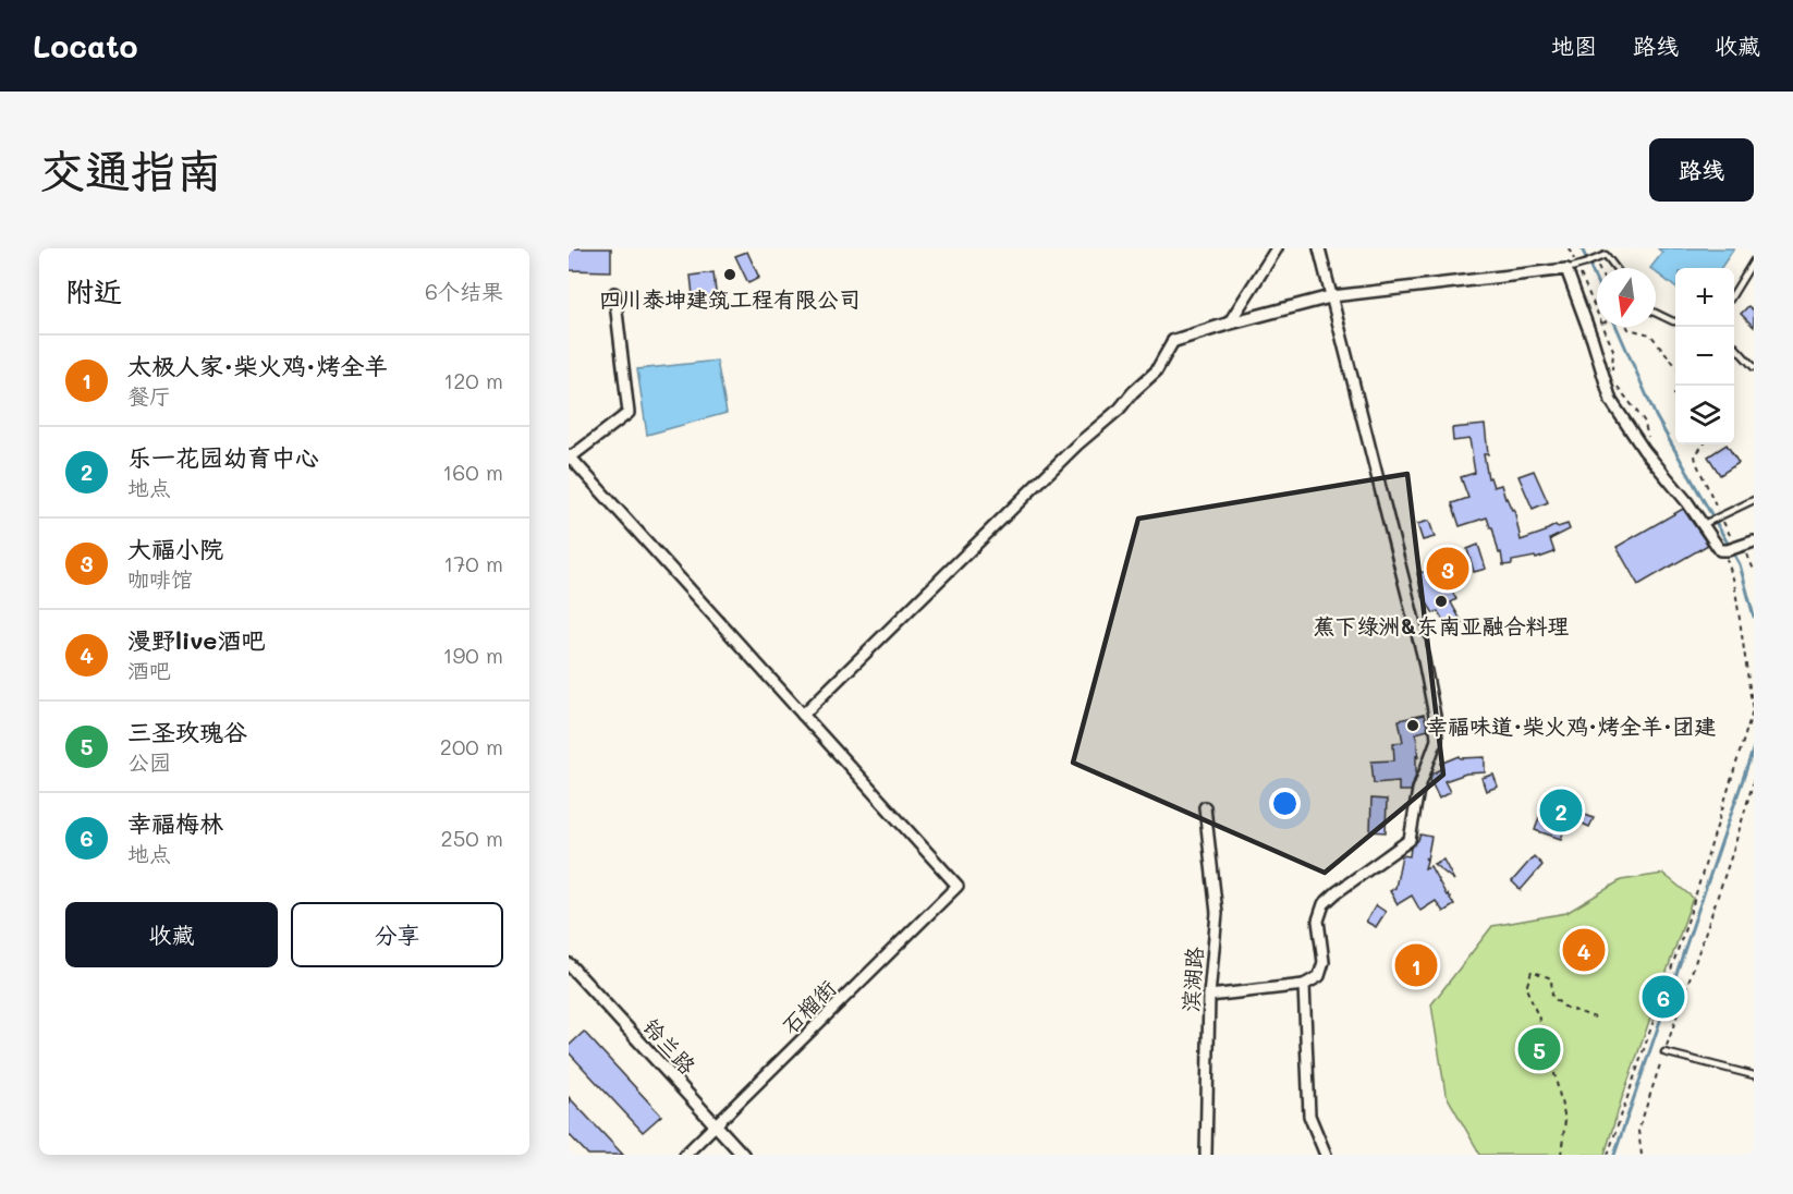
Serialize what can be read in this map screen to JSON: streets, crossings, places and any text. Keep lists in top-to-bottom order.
{
  "streets": {
    "street": ["滨湖路", "石榴街", "铃兰路"]
  },
  "crossings": [
    ["石榴街", "铃兰路"]
  ],
  "places": ["四川泰坤建筑工程有限公司", "蕉下绿洲&东南亚融合料理", "幸福味道·柴火鸡·烤全羊·团建"],
  "north": "bottom",
  "page": {
    "header": "Locato",
    "nav": ["地图", "路线", "收藏"],
    "buttons": [
      "路线",
      ["收藏", "分享"]
    ],
    "title": "交通指南",
    "heading": ["附近", "6个结果"],
    "map_buttons": ["+", "−"],
    "list": [
      {
        "mark": "1",
        "name": "太极人家·柴火鸡·烤全羊",
        "note": "餐厅",
        "value": "120 m"
      },
      {
        "mark": "2",
        "name": "乐一花园幼育中心",
        "note": "地点",
        "value": "160 m"
      },
      {
        "mark": "3",
        "name": "大福小院",
        "note": "咖啡馆",
        "value": "170 m"
      },
      {
        "mark": "4",
        "name": "漫野live酒吧",
        "note": "酒吧",
        "value": "190 m"
      },
      {
        "mark": "5",
        "name": "三圣玫瑰谷",
        "note": "公园",
        "value": "200 m"
      },
      {
        "mark": "6",
        "name": "幸福梅林",
        "note": "地点",
        "value": "250 m"
      }
    ],
    "pins": [
      "3",
      "2",
      "4",
      "1",
      "6",
      "5"
    ]
  }
}
